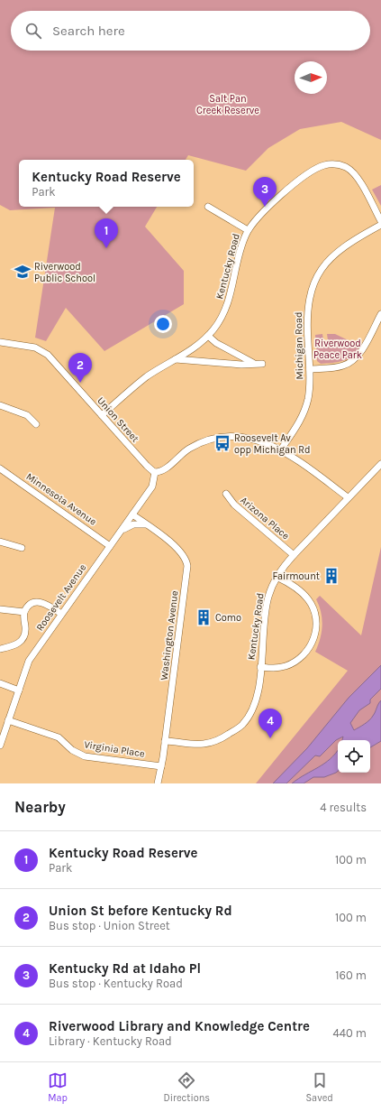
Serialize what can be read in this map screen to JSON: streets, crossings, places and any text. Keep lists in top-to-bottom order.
{
  "streets": {
    "street": [
      "Kentucky Road",
      "Michigan Road",
      "Union Street",
      "Minnesota Avenue",
      "Arizona Place",
      "Roosevelt Avenue",
      "Washington Avenue",
      "Virginia Place"
    ]
  },
  "crossings": [
    ["Kentucky Road", "Union Street"],
    ["Kentucky Road", "Arizona Place"],
    ["Kentucky Road", "Washington Avenue"],
    ["Union Street", "Roosevelt Avenue"],
    ["Minnesota Avenue", "Roosevelt Avenue"],
    ["Roosevelt Avenue", "Washington Avenue"],
    ["Roosevelt Avenue", "Virginia Place"],
    ["Washington Avenue", "Virginia Place"]
  ],
  "parks": ["Salt Pan Creek Reserve", "Riverwood Peace Park"],
  "places": {
    "school or university": ["Riverwood Public School"],
    "bus stop": ["Roosevelt Av opp Michigan Rd"],
    "building": ["Fairmount", "Como"]
  },
  "north": "right",
  "page": {
    "search": "Search here",
    "popup": ["Kentucky Road Reserve", "Park"],
    "pins": [
      "3",
      "1",
      "2",
      "4"
    ],
    "heading": ["Nearby", "4 results"],
    "list": [
      {
        "mark": "1",
        "name": "Kentucky Road Reserve",
        "note": "Park",
        "value": "100 m"
      },
      {
        "mark": "2",
        "name": "Union St before Kentucky Rd",
        "note": "Bus stop · Union Street",
        "value": "100 m"
      },
      {
        "mark": "3",
        "name": "Kentucky Rd at Idaho Pl",
        "note": "Bus stop · Kentucky Road",
        "value": "160 m"
      },
      {
        "mark": "4",
        "name": "Riverwood Library and Knowledge Centre",
        "note": "Library · Kentucky Road",
        "value": "440 m"
      }
    ],
    "nav": ["Map", "Directions", "Saved"]
  }
}
